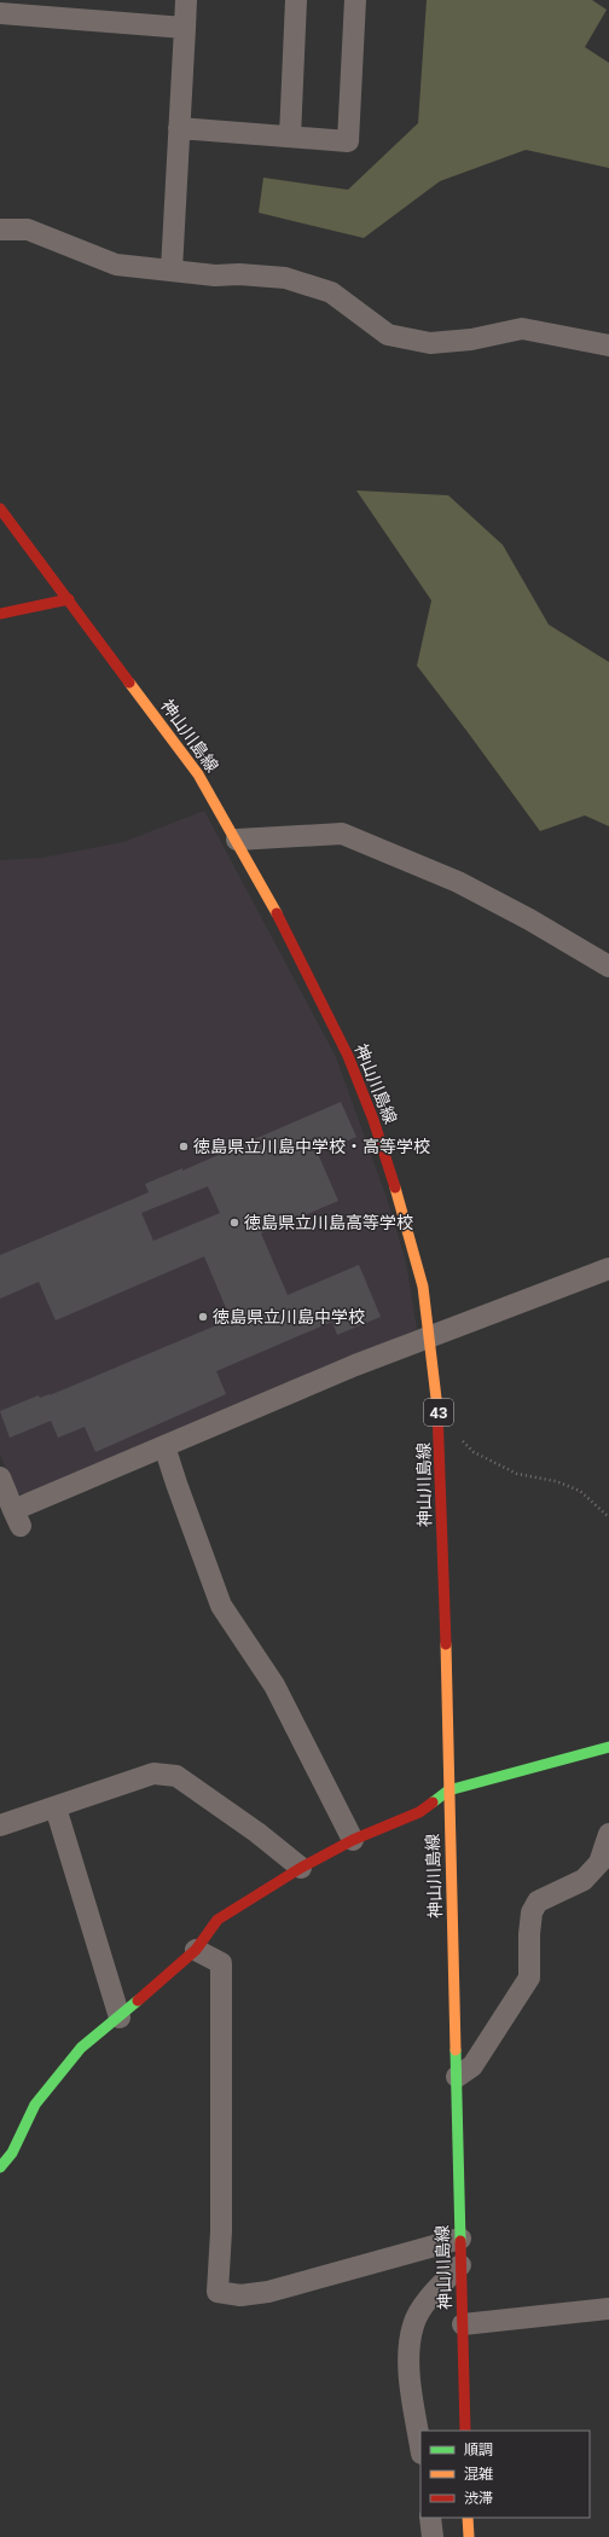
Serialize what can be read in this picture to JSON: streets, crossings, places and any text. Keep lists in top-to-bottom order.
{
  "streets": {
    "main road": ["神山川島線", "43"]
  },
  "places": ["徳島県立川島中学校・高等学校", "徳島県立川島高等学校", "徳島県立川島中学校"],
  "legend": ["順調", "混雑", "渋滞"]
}
